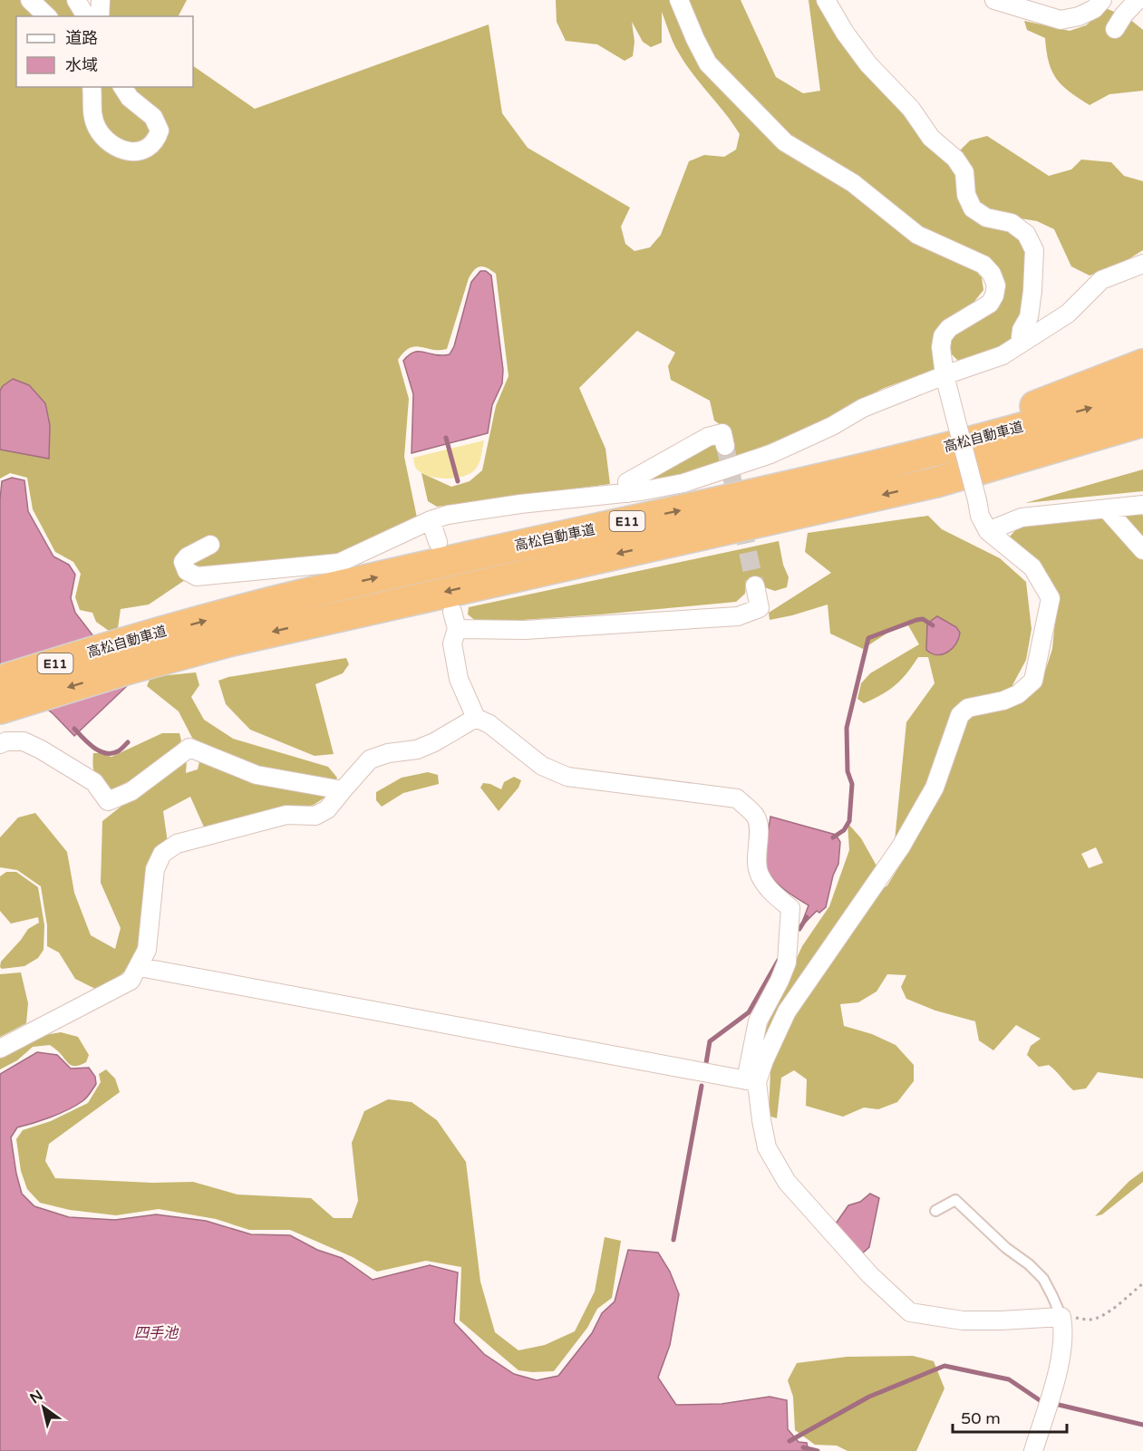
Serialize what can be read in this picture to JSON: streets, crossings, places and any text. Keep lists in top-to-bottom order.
{
  "streets": {
    "highway": ["高松自動車道", "E11"]
  },
  "water": ["四手池"],
  "legend": ["道路", "水域"],
  "scale_bar": "50 m",
  "north": "top left"
}
